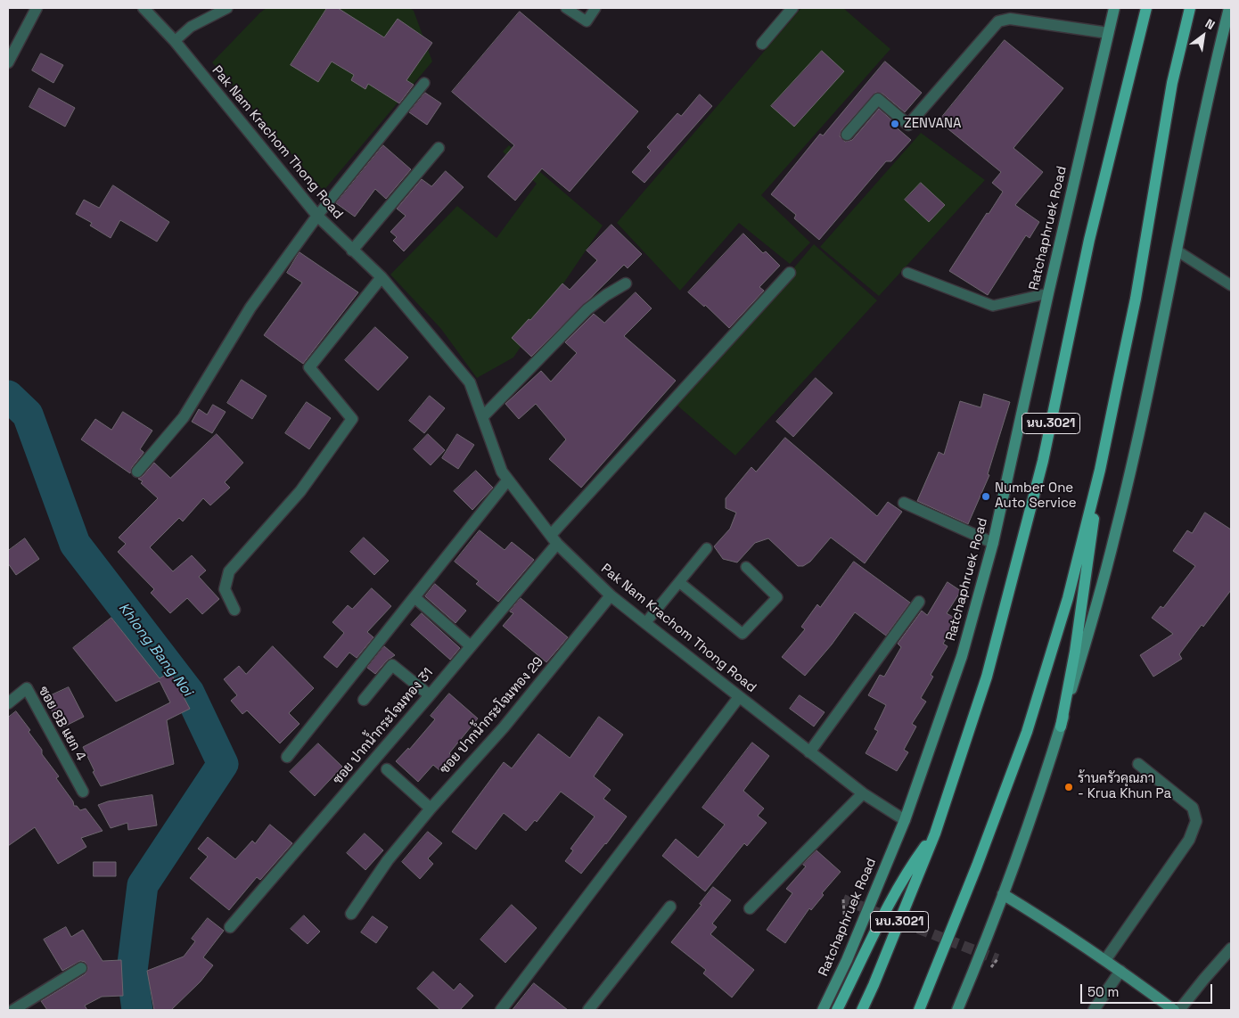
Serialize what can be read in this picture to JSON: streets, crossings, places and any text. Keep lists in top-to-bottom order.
{
  "streets": {
    "main road": ["Ratchaphruek Road", "นบ.3021"],
    "street": [
      "Pak Nam Krachom Thong Road",
      "ซอย ปากน้ำกระโจมทอง 29",
      "ซอย 8B แยก 4",
      "ซอย ปากน้ำกระโจมทอง 31"
    ]
  },
  "crossings": [
    ["Pak Nam Krachom Thong Road", "Ratchaphruek Road"],
    ["Pak Nam Krachom Thong Road", "ซอย ปากน้ำกระโจมทอง 29"],
    ["Pak Nam Krachom Thong Road", "ซอย ปากน้ำกระโจมทอง 31"]
  ],
  "water": ["Khlong Bang Noi"],
  "places": ["ZENVANA", "Number One Auto Service", "ร้านครัวคุณภา - Krua Khun Pa"],
  "scale_bar": "50 m",
  "north": "top right"
}
